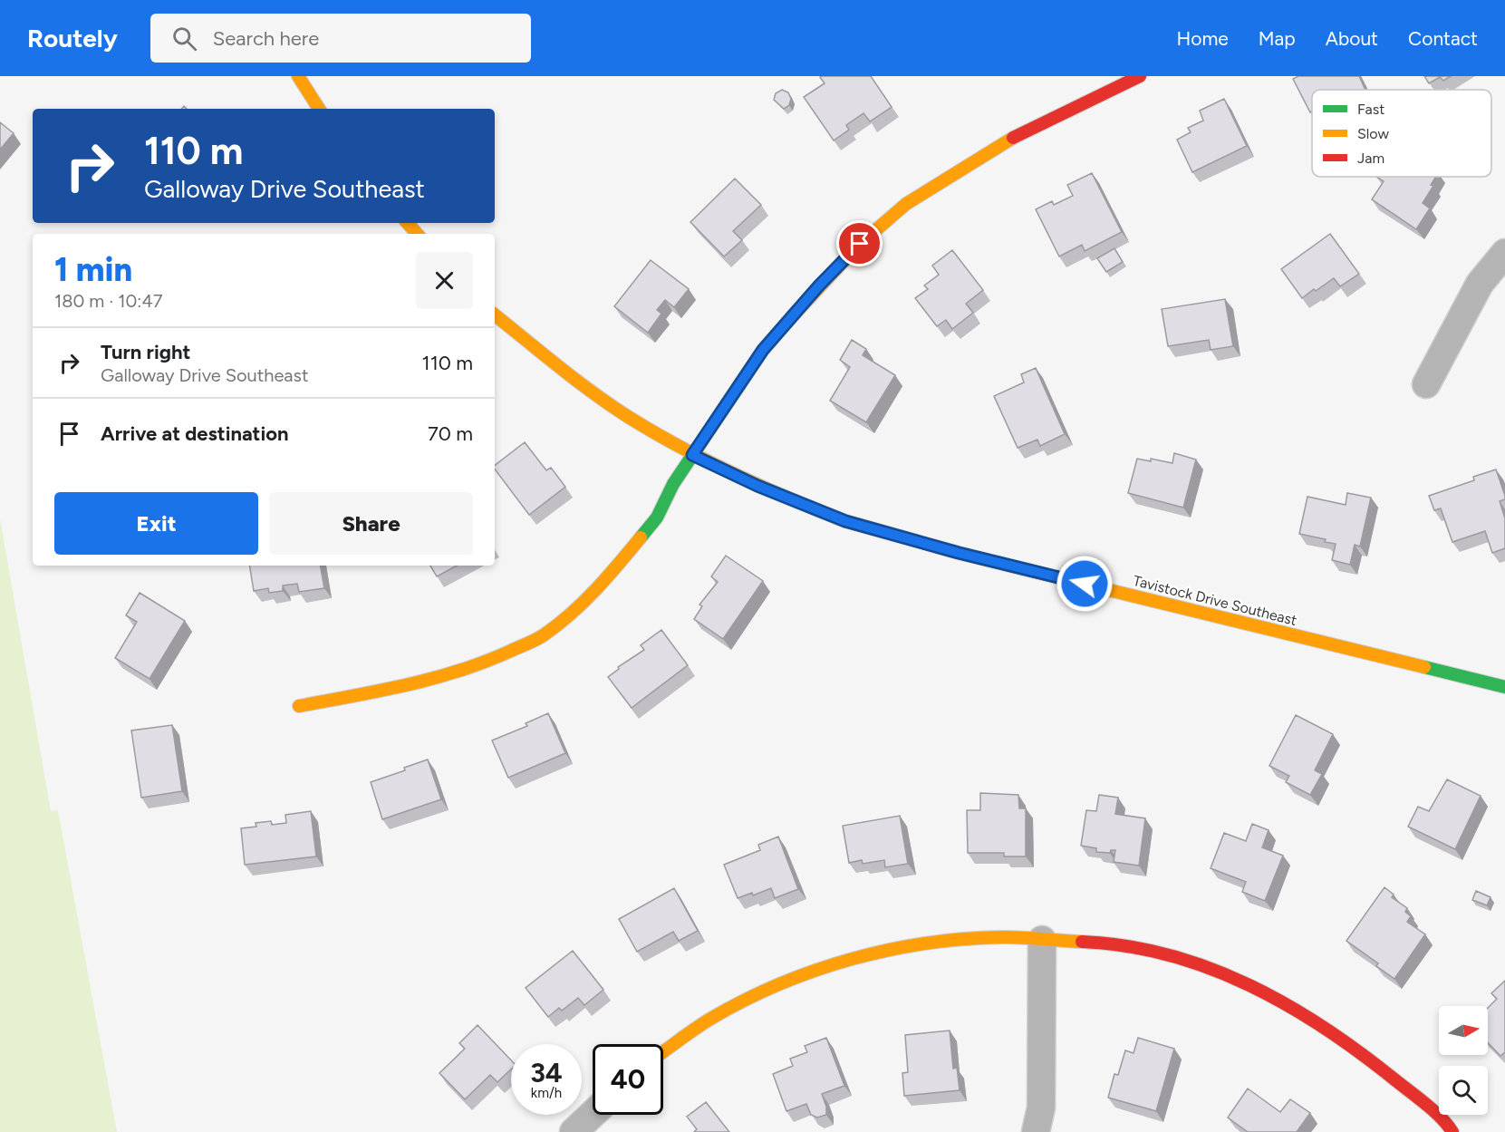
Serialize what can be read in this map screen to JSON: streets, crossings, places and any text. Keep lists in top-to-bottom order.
{
  "streets": {
    "street": ["Tavistock Drive Southeast"]
  },
  "legend": ["Fast", "Slow", "Jam"],
  "north": "right",
  "page": {
    "header": "Routely",
    "search": "Search here",
    "nav": [
      "Home",
      "Map",
      "About",
      "Contact"
    ],
    "turn": ["110 m", "Galloway Drive Southeast"],
    "heading": ["1 min", "180 m · 10:47"],
    "list": [
      {
        "name": "Turn right",
        "note": "Galloway Drive Southeast",
        "value": "110 m"
      },
      {
        "name": "Arrive at destination",
        "value": "70 m"
      }
    ],
    "buttons": ["Exit", "Share"],
    "speed": "34 km/h",
    "limit": "40"
  }
}
